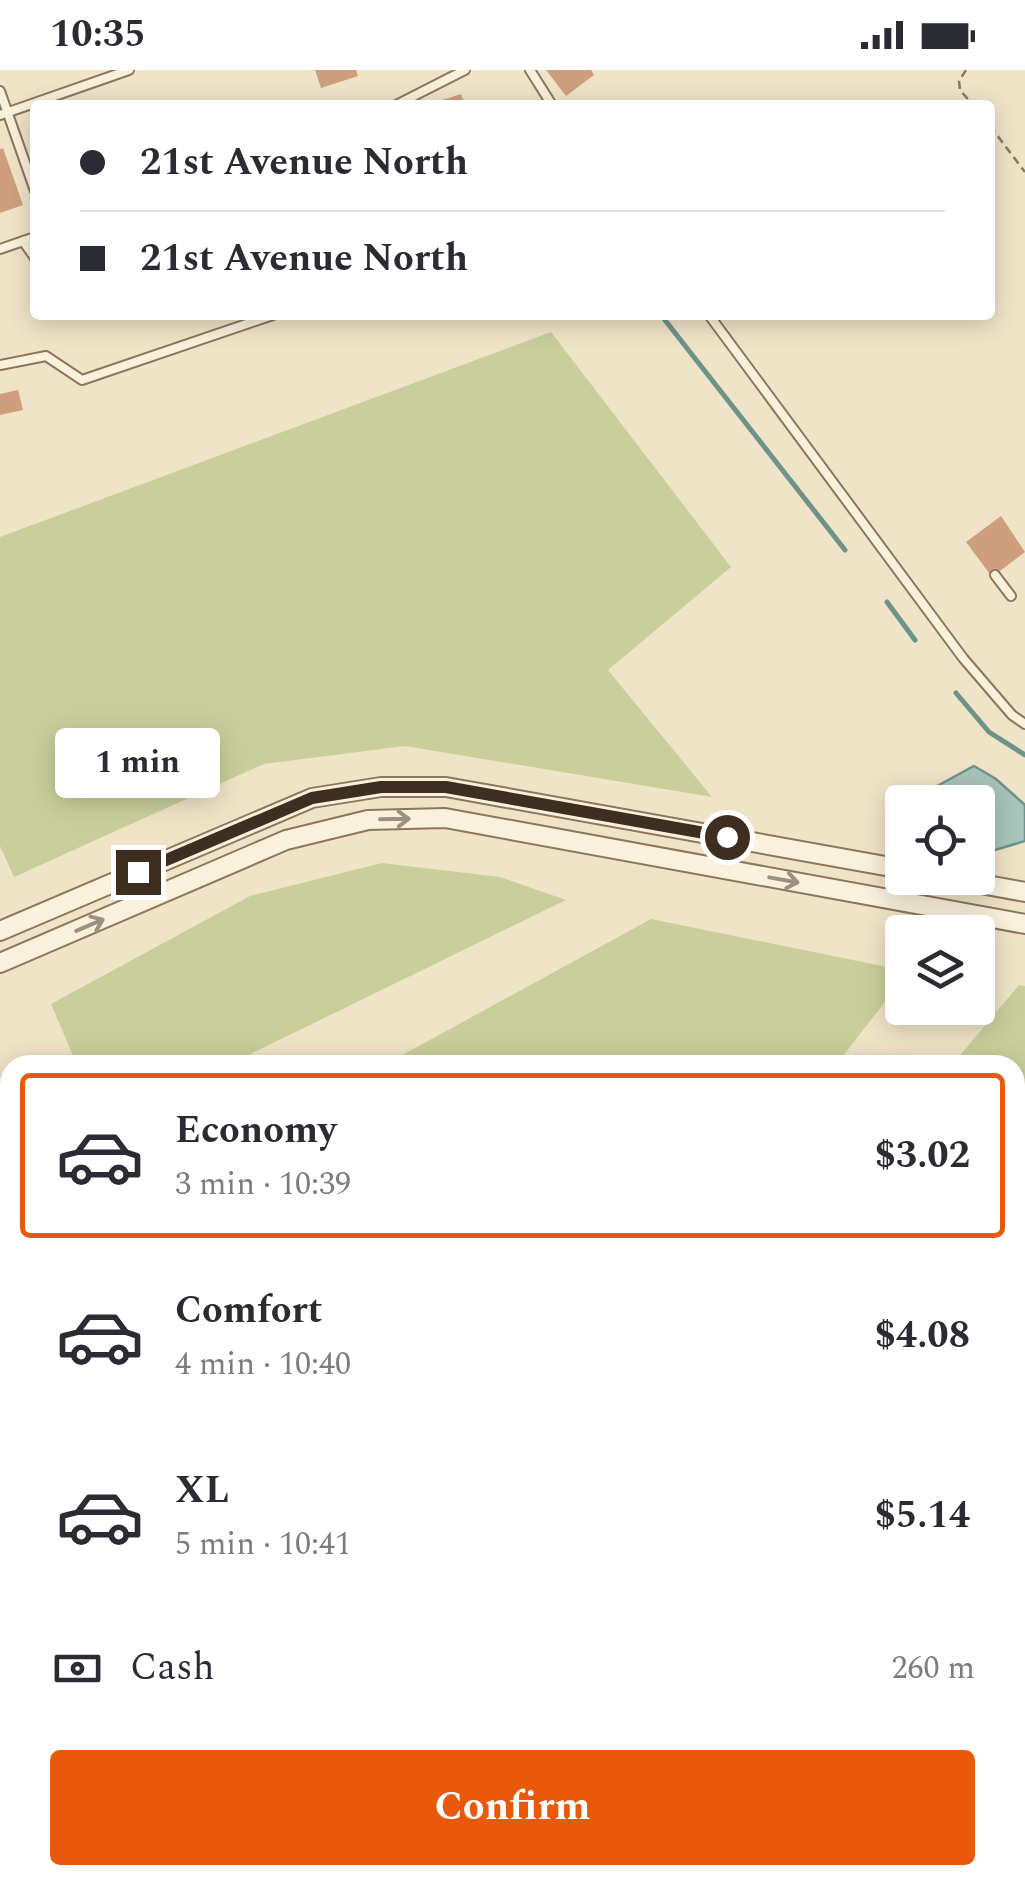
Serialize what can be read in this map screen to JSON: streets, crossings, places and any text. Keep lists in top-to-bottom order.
{
  "page": {
    "status": "10:35",
    "banner": ["21st Avenue North", "21st Avenue North"],
    "bubble": "1 min",
    "list": [
      {
        "name": "Economy",
        "note": "3 min · 10:39",
        "value": "$3.02"
      },
      {
        "name": "Comfort",
        "note": "4 min · 10:40",
        "value": "$4.08"
      },
      {
        "name": "XL",
        "note": "5 min · 10:41",
        "value": "$5.14"
      }
    ],
    "pay": ["Cash", "260 m"],
    "buttons": "Confirm"
  }
}
